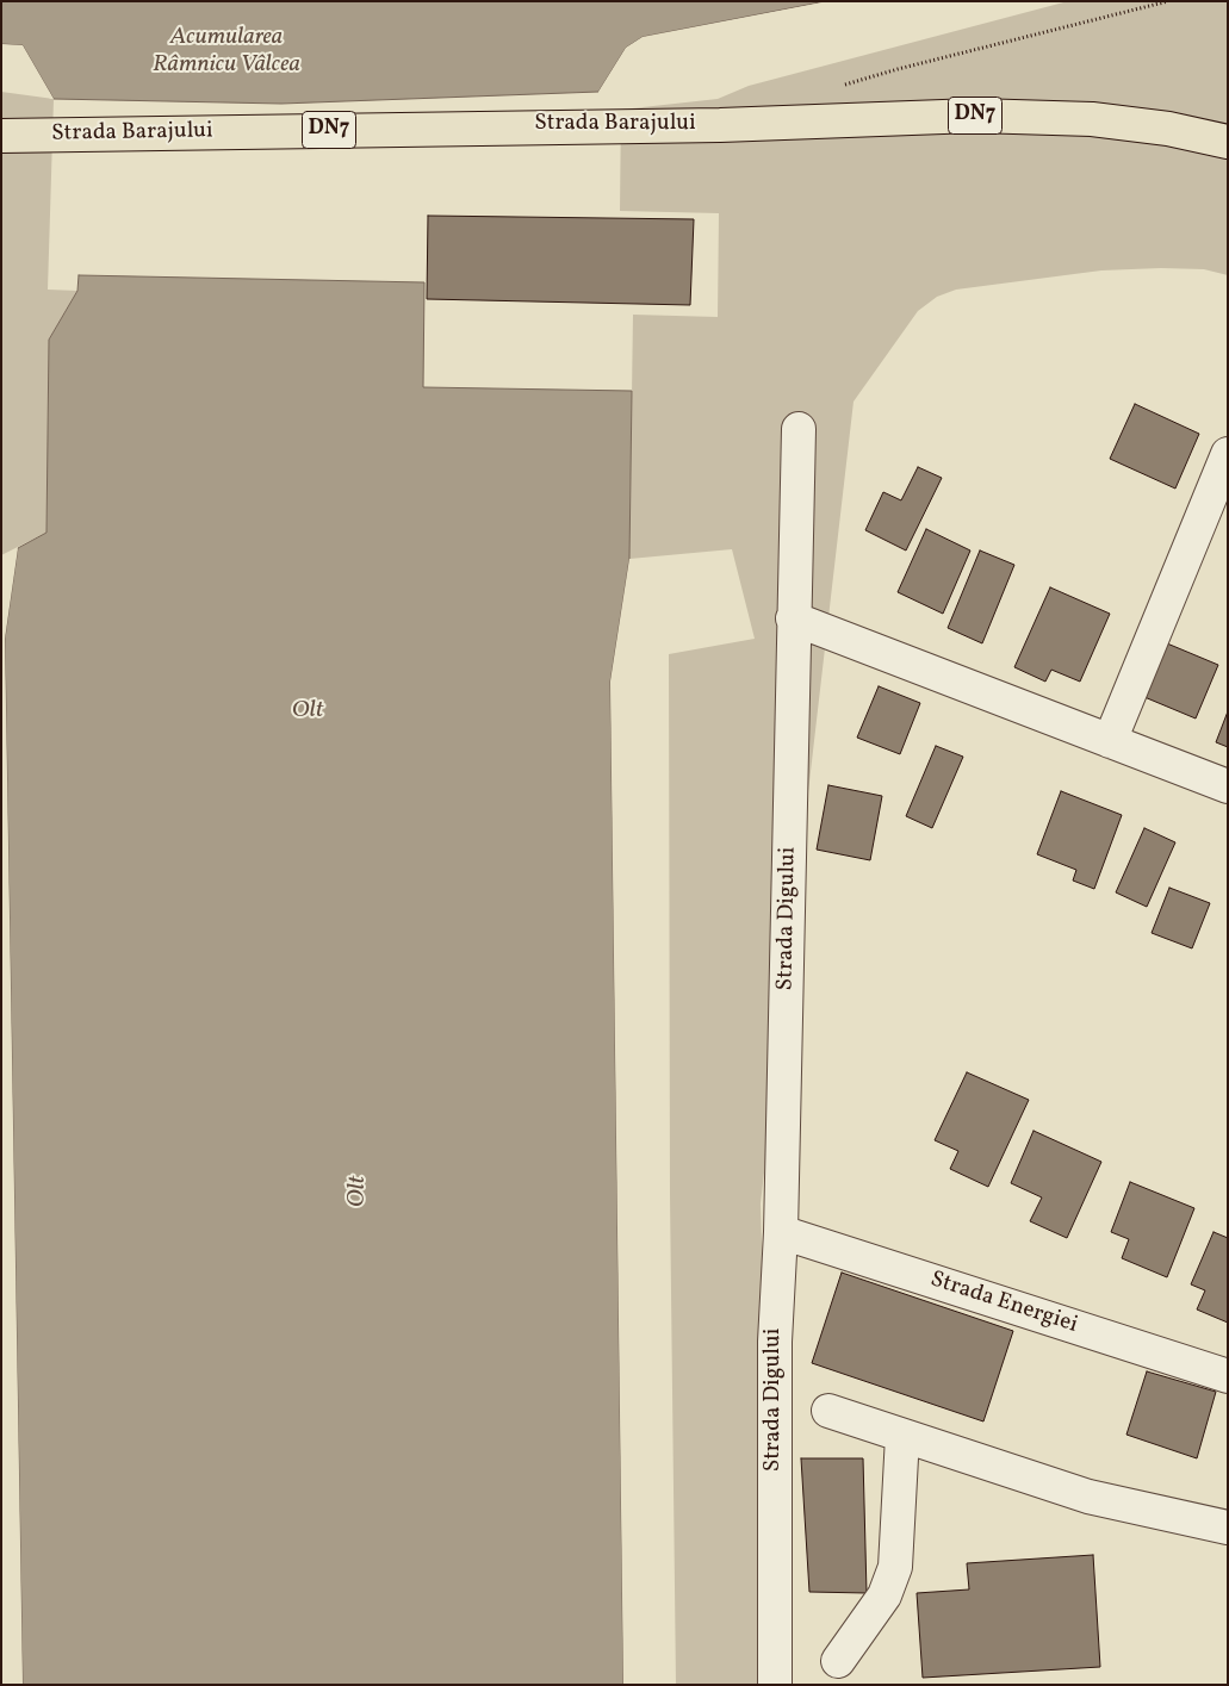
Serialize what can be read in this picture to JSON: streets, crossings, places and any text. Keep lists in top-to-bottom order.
{
  "streets": {
    "highway": ["DN7", "Strada Barajului"],
    "street": ["Strada Digului", "Strada Energiei"]
  },
  "crossings": [
    ["Strada Digului", "Strada Energiei"]
  ],
  "water": ["Acumularea Râmnicu Vâlcea", "Olt"]
}
